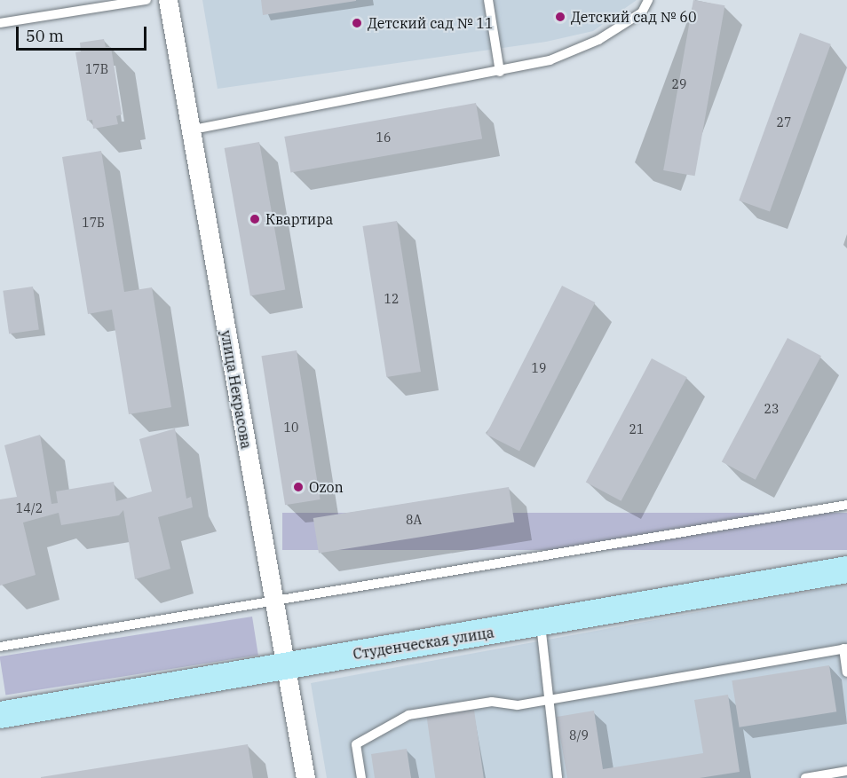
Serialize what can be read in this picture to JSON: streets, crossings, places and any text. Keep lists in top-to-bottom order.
{
  "streets": {
    "main road": ["Студенческая улица"],
    "street": ["улица Некрасова"]
  },
  "crossings": [
    ["улица Некрасова", "Студенческая улица"]
  ],
  "places": [
    "Детский сад № 60",
    "Детский сад № 11",
    "Квартира",
    "Ozon"
  ],
  "house_numbers": [
    "17В",
    "29",
    "27",
    "16",
    "17Б",
    "12",
    "19",
    "23",
    "10",
    "21",
    "14/2",
    "8А",
    "8/9"
  ],
  "scale_bar": "50 m"
}
